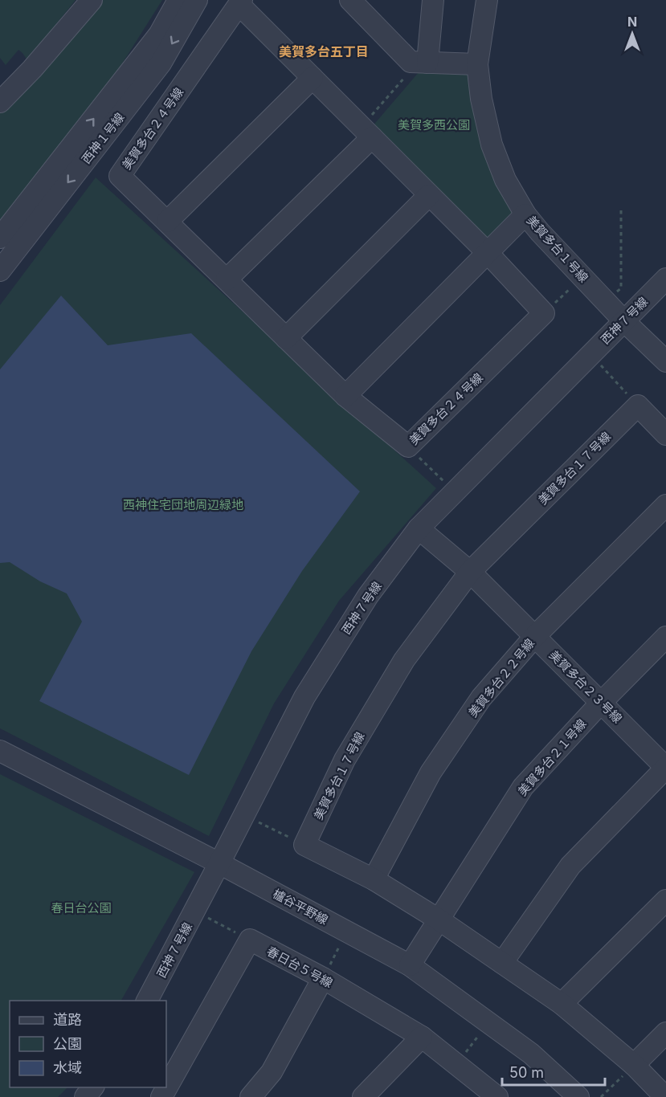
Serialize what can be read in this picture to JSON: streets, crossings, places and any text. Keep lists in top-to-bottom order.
{
  "streets": {
    "street": [
      "美賀多台２４号線",
      "西神１号線",
      "美賀多台１号線",
      "西神７号線",
      "美賀多台１７号線",
      "美賀多台２２号線",
      "美賀多台２３号線",
      "美賀多台２１号線",
      "櫨谷平野線",
      "春日台５号線"
    ]
  },
  "crossings": [
    ["美賀多台１号線", "西神７号線"],
    ["西神７号線", "美賀多台２３号線"],
    ["西神７号線", "櫨谷平野線"],
    ["美賀多台１７号線", "美賀多台２３号線"],
    ["美賀多台２２号線", "美賀多台２３号線"],
    ["美賀多台２３号線", "美賀多台２１号線"],
    ["美賀多台２１号線", "櫨谷平野線"]
  ],
  "districts": ["美賀多台五丁目"],
  "parks": ["美賀多西公園", "西神住宅団地周辺緑地", "春日台公園"],
  "legend": ["道路", "公園", "水域"],
  "scale_bar": "50 m",
  "north": "top"
}
